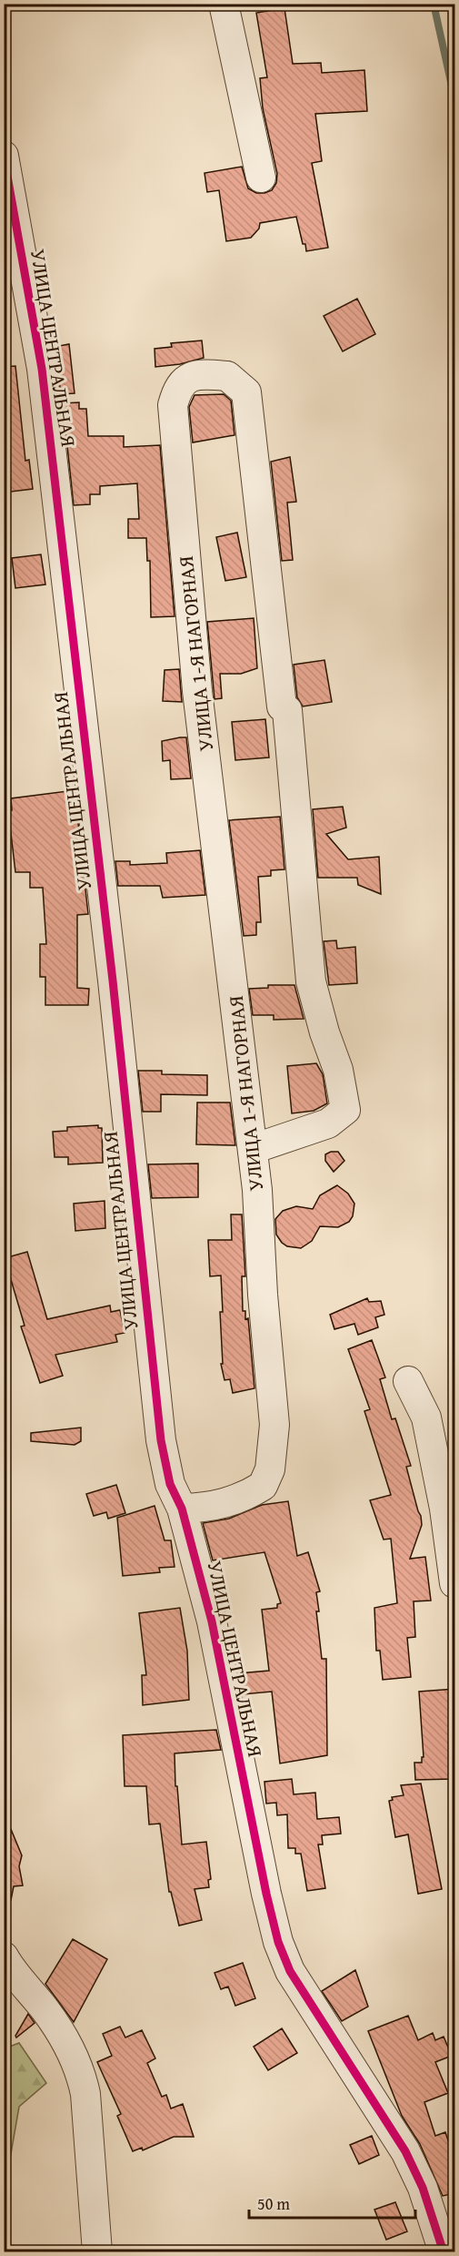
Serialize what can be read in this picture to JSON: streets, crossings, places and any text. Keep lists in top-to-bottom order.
{
  "streets": {
    "street": ["УЛИЦА ЦЕНТРАЛЬНАЯ", "УЛИЦА 1-Я НАГОРНАЯ"]
  },
  "crossings": [
    ["УЛИЦА ЦЕНТРАЛЬНАЯ", "УЛИЦА 1-Я НАГОРНАЯ"]
  ],
  "scale_bar": "50 m"
}
